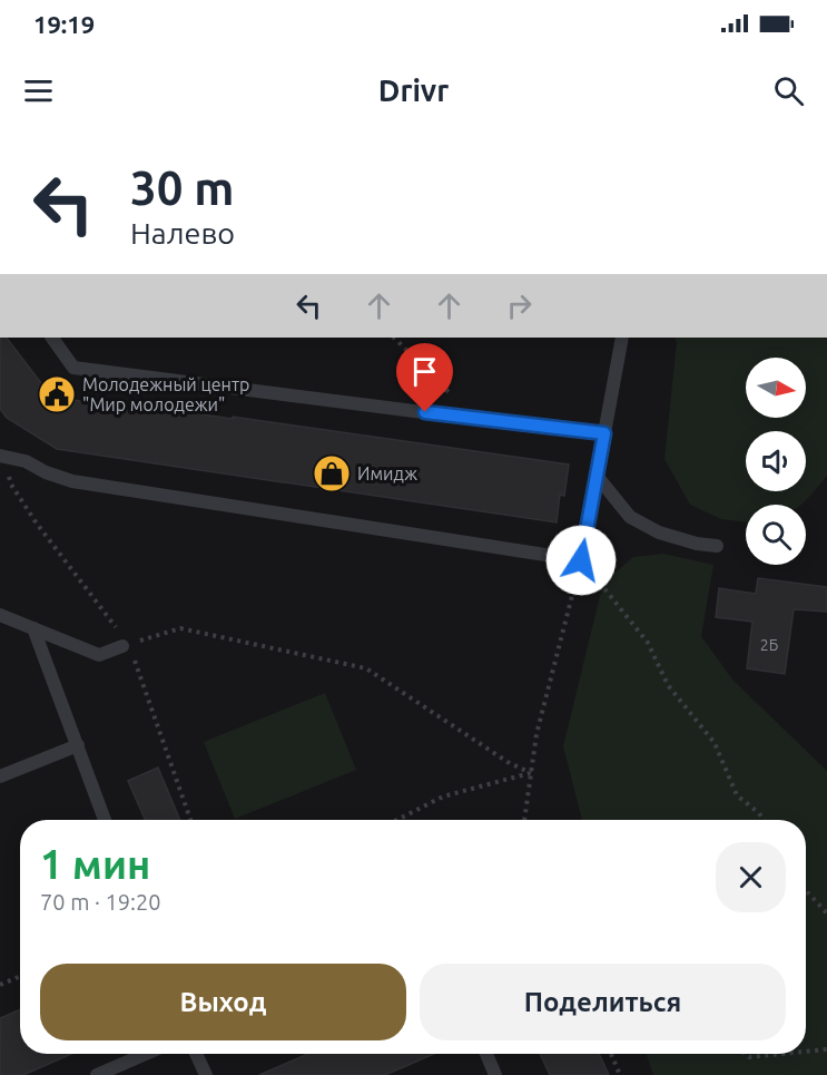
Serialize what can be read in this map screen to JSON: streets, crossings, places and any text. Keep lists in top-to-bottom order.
{
  "places": {
    "public building": ["Молодежный центр \"Мир молодежи\""],
    "shop": ["Имидж"]
  },
  "house_numbers": ["2Б"],
  "north": "right",
  "page": {
    "status": "19:19",
    "header": "Drivr",
    "turn": ["30 m", "Налево"],
    "heading": ["1 мин", "70 m · 19:20"],
    "buttons": ["Выход", "Поделиться"]
  }
}
